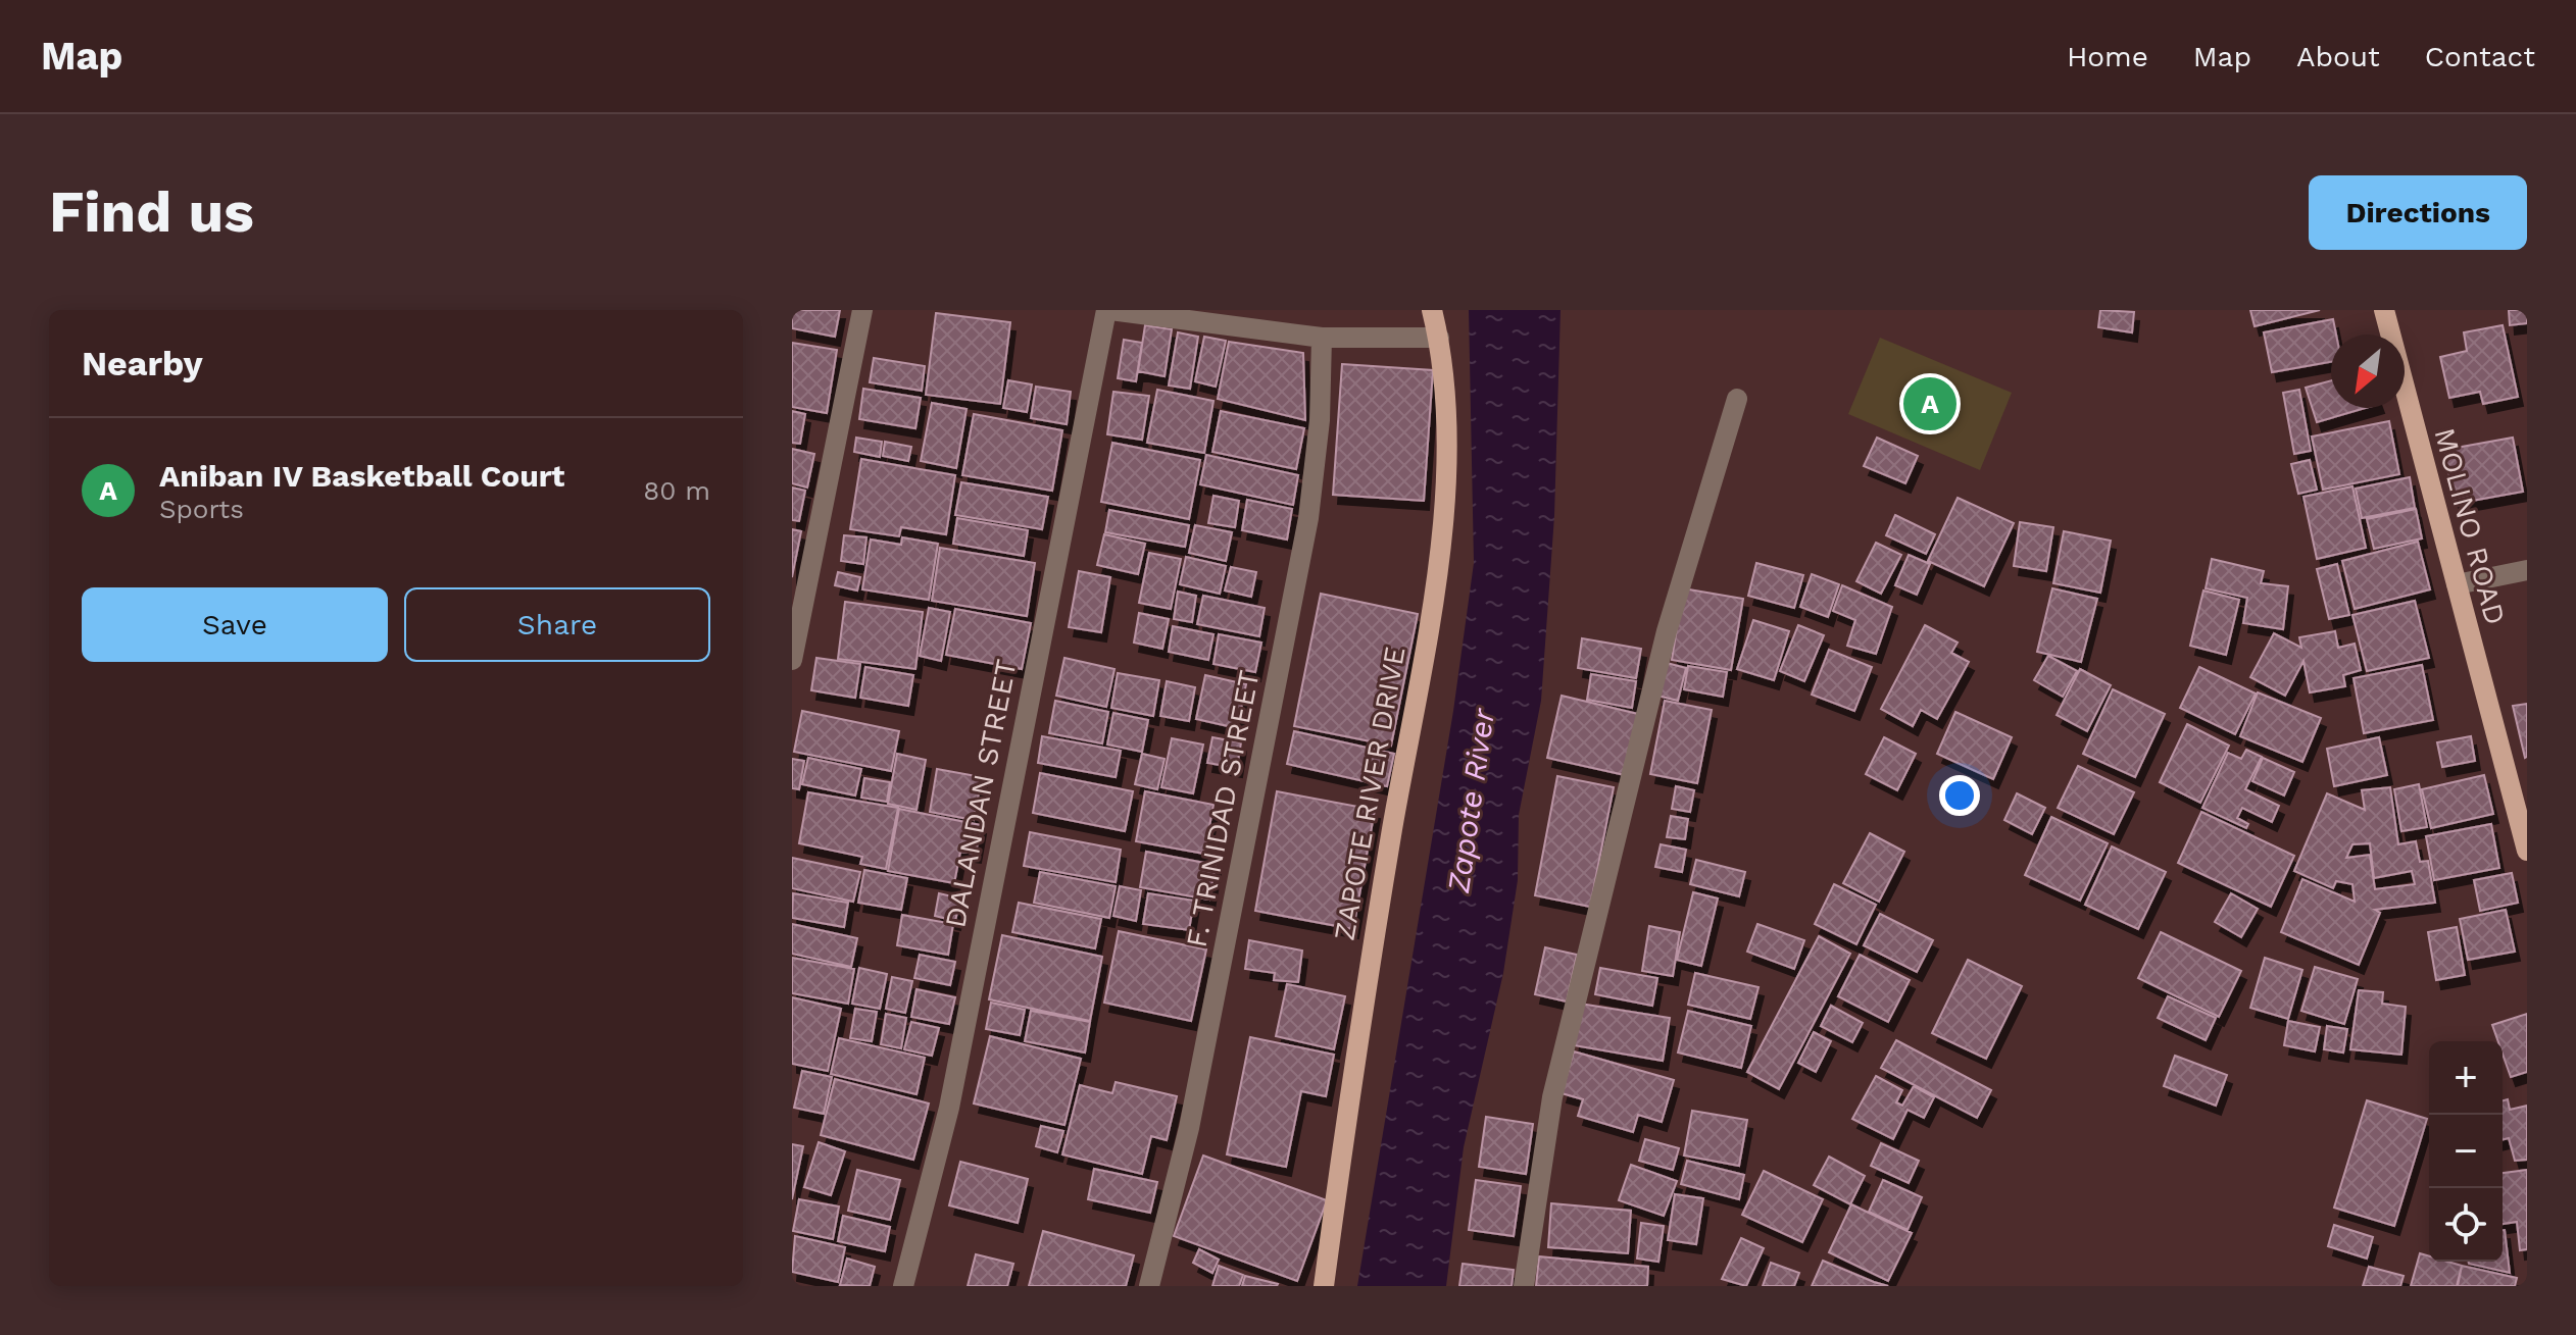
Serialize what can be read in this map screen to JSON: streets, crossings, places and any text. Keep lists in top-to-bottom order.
{
  "streets": {
    "main road": ["MOLINO ROAD", "ZAPOTE RIVER DRIVE"],
    "street": ["DALANDAN STREET", "F. TRINIDAD STREET"]
  },
  "water": ["Zapote River"],
  "north": "bottom left",
  "page": {
    "header": "Map",
    "nav": [
      "Home",
      "Map",
      "About",
      "Contact"
    ],
    "buttons": [
      "Directions",
      ["Save", "Share"]
    ],
    "title": "Find us",
    "heading": "Nearby",
    "pins": "A",
    "list": [
      {
        "mark": "A",
        "name": "Aniban IV Basketball Court",
        "note": "Sports",
        "value": "80 m"
      }
    ],
    "map_buttons": ["+", "−"]
  }
}
